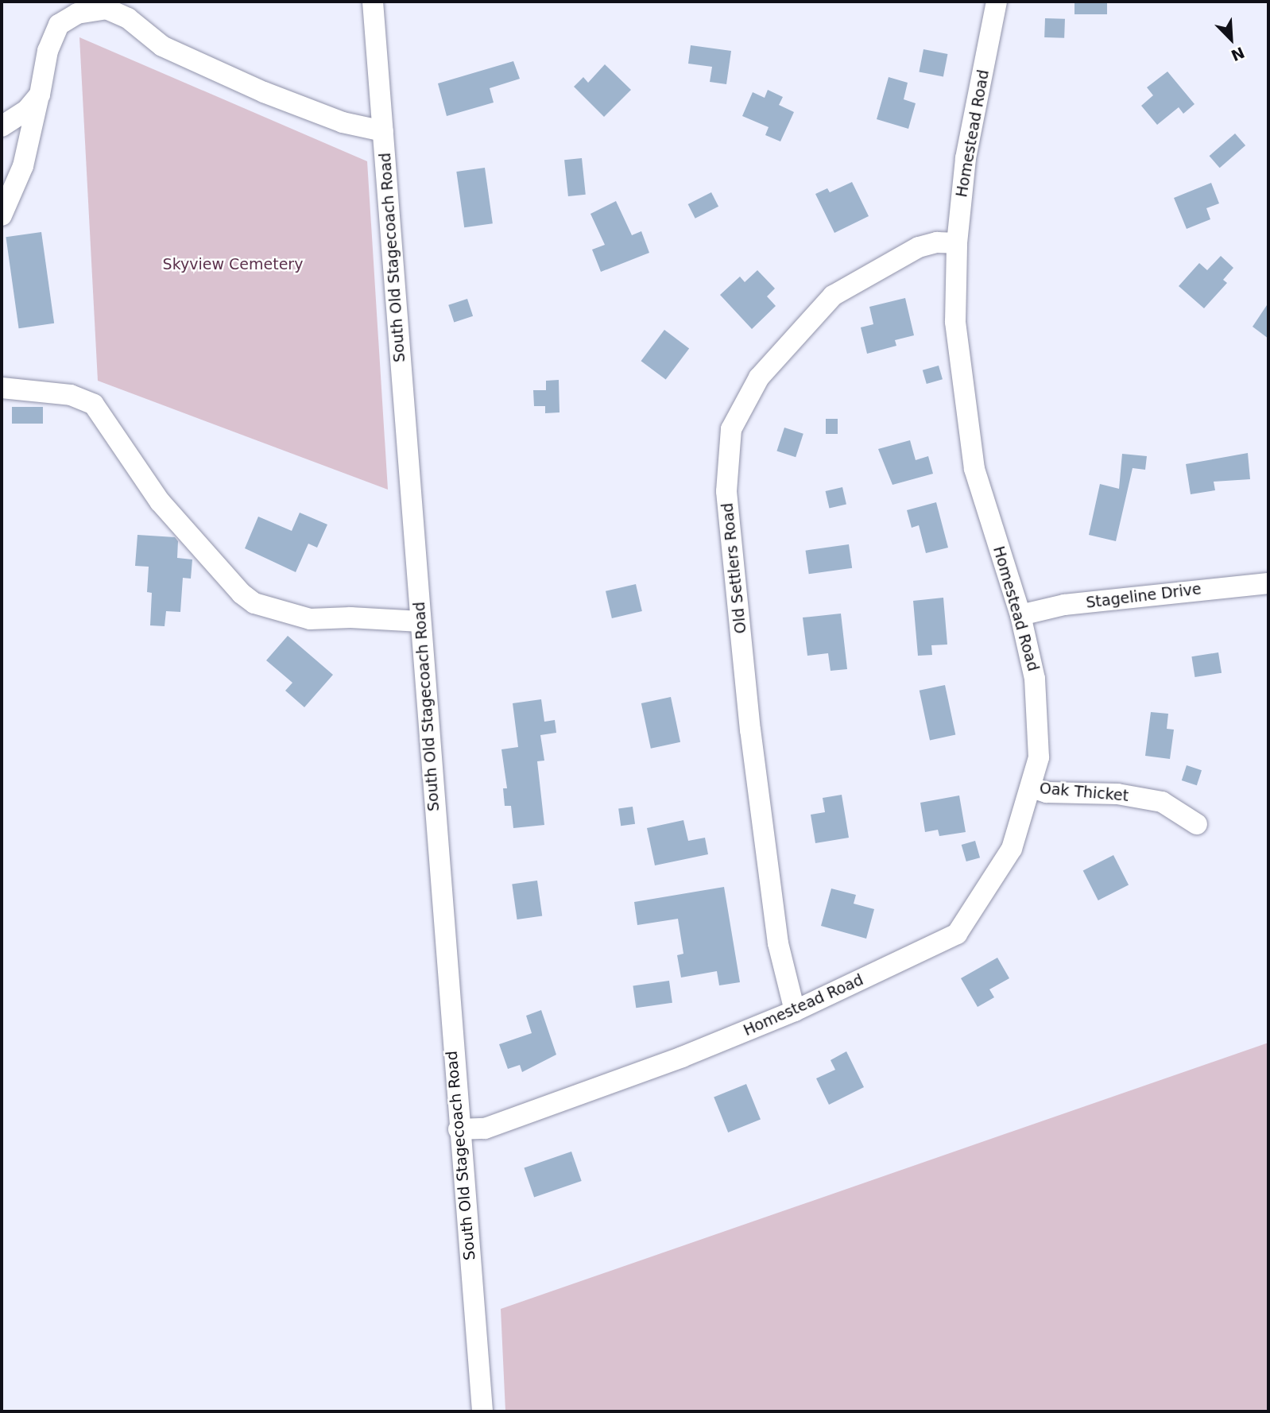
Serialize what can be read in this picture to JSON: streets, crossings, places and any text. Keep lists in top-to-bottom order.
{
  "streets": {
    "street": [
      "Homestead Road",
      "South Old Stagecoach Road",
      "Old Settlers Road",
      "Stageline Drive",
      "Oak Thicket"
    ]
  },
  "crossings": [
    ["Homestead Road", "South Old Stagecoach Road"],
    ["Homestead Road", "Old Settlers Road"],
    ["Homestead Road", "Stageline Drive"],
    ["Homestead Road", "Oak Thicket"]
  ],
  "parks": ["Skyview Cemetery"],
  "north": "bottom right"
}
